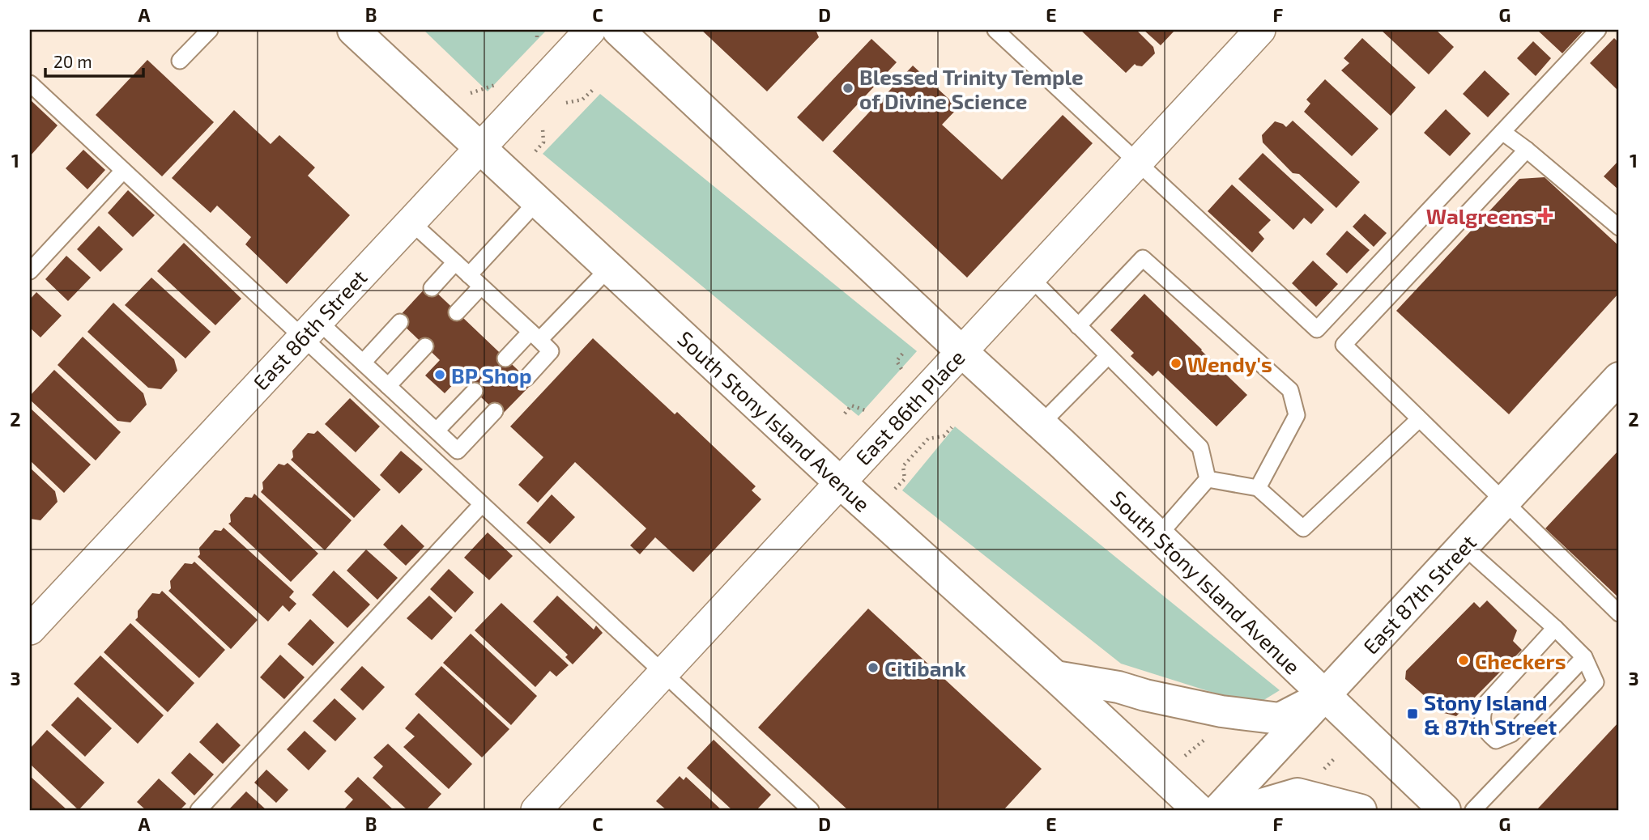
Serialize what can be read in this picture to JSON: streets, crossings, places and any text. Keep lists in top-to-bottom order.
{
  "streets": {
    "main road": ["South Stony Island Avenue", "East 87th Street"],
    "street": ["East 86th Street", "East 86th Place"]
  },
  "crossings": [
    ["East 86th Street", "South Stony Island Avenue"],
    ["East 86th Place", "South Stony Island Avenue"],
    ["South Stony Island Avenue", "East 87th Street"]
  ],
  "places": {
    "other": [
      "Blessed Trinity Temple of Divine Science",
      "Wendy's",
      "BP Shop",
      "Checkers",
      "Citibank"
    ],
    "health": ["Walgreens"],
    "transit": ["Stony Island & 87th Street"]
  },
  "scale_bar": "20 m",
  "grid": {
    "columns": [
      "A",
      "B",
      "C",
      "D",
      "E",
      "F",
      "G"
    ],
    "rows": ["1", "2", "3"]
  }
}
